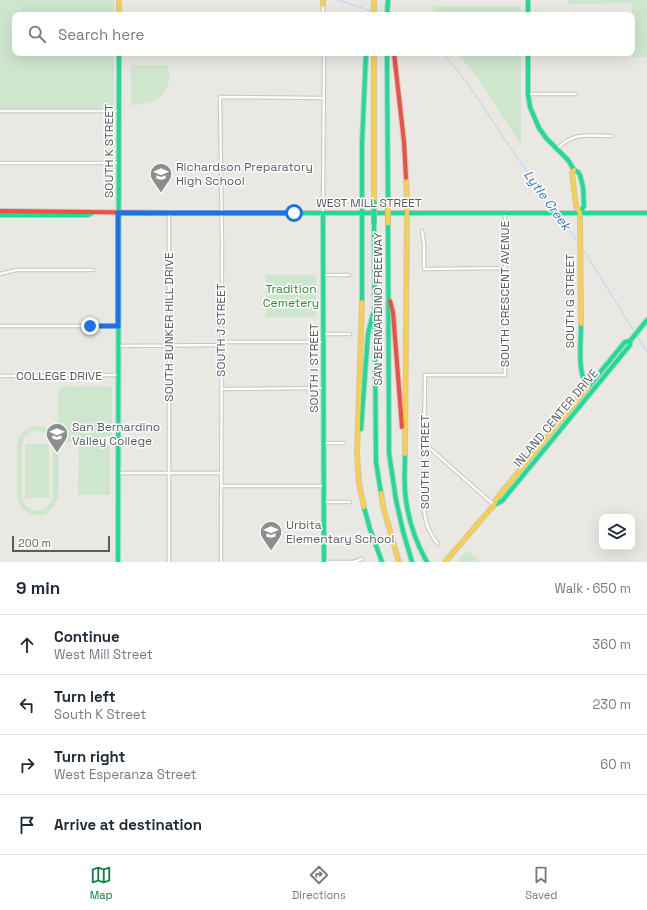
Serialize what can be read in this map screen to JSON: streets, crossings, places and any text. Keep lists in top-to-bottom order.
{
  "streets": {
    "main road": [
      "SOUTH K STREET",
      "WEST MILL STREET",
      "SOUTH G STREET",
      "SAN BERNARDINO FREEWAY",
      "SOUTH I STREET",
      "INLAND CENTER DRIVE"
    ],
    "street": [
      "SOUTH CRESCENT AVENUE",
      "SOUTH BUNKER HILL DRIVE",
      "SOUTH J STREET",
      "COLLEGE DRIVE",
      "SOUTH H STREET"
    ]
  },
  "crossings": [
    ["SOUTH K STREET", "WEST MILL STREET"],
    ["SOUTH K STREET", "COLLEGE DRIVE"],
    ["WEST MILL STREET", "SOUTH CRESCENT AVENUE"],
    ["WEST MILL STREET", "SOUTH G STREET"],
    ["WEST MILL STREET", "SOUTH BUNKER HILL DRIVE"],
    ["WEST MILL STREET", "SOUTH J STREET"],
    ["WEST MILL STREET", "SOUTH I STREET"],
    ["SOUTH CRESCENT AVENUE", "SOUTH H STREET"],
    ["SOUTH G STREET", "INLAND CENTER DRIVE"],
    ["SOUTH J STREET", "SOUTH I STREET"]
  ],
  "water": ["Lytle Creek"],
  "parks": ["Tradition Cemetery"],
  "places": {
    "school or university": ["Richardson Preparatory High School", "San Bernardino Valley College", "Urbita Elementary School"]
  },
  "scale_bar": "200 m",
  "page": {
    "search": "Search here",
    "scale": "200 m",
    "heading": ["9 min", "Walk · 650 m"],
    "list": [
      ["Continue", "West Mill Street", "360 m"],
      ["Turn left", "South K Street", "230 m"],
      ["Turn right", "West Esperanza Street", "60 m"],
      "Arrive at destination"
    ],
    "nav": ["Map", "Directions", "Saved"]
  }
}
